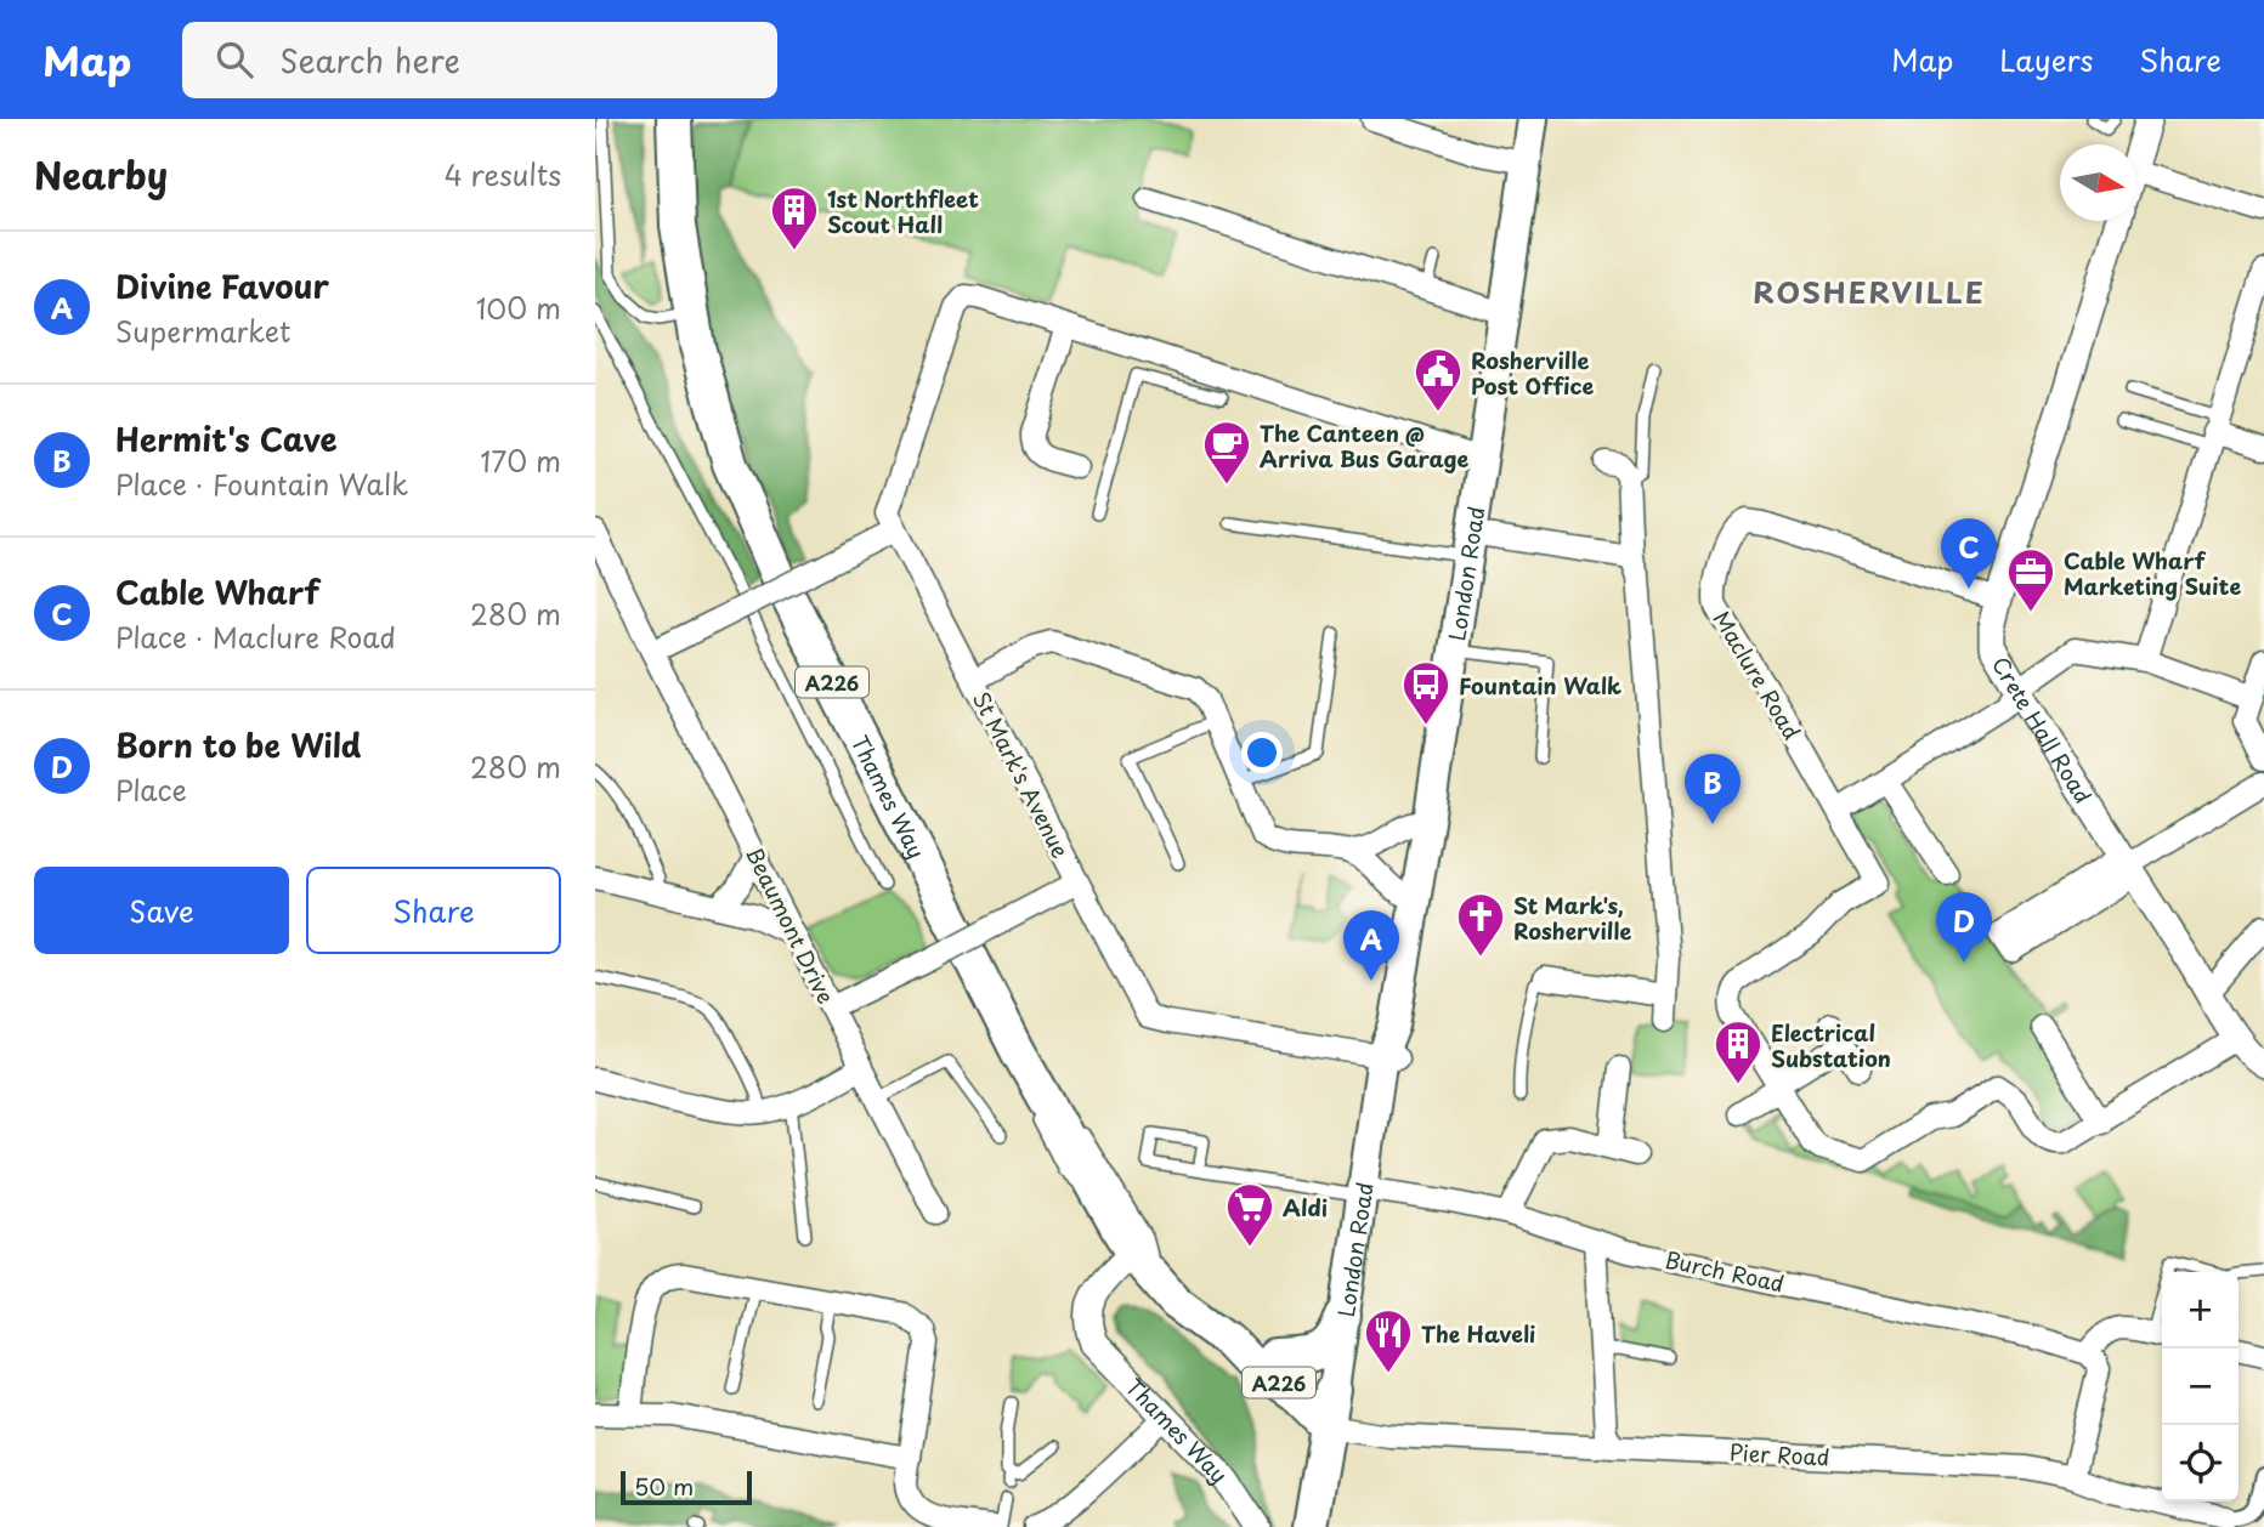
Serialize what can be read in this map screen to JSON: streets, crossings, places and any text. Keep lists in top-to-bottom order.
{
  "streets": {
    "main road": ["London Road", "A226", "Thames Way"],
    "street": [
      "Maclure Road",
      "Crete Hall Road",
      "St Mark's Avenue",
      "Beaumont Drive",
      "Burch Road",
      "Pier Road"
    ]
  },
  "crossings": [
    ["London Road", "A226"],
    ["London Road", "St Mark's Avenue"],
    ["London Road", "Thames Way"],
    ["London Road", "Burch Road"],
    ["London Road", "Pier Road"],
    ["Maclure Road", "Crete Hall Road"],
    ["A226", "Thames Way"],
    ["Thames Way", "Pier Road"]
  ],
  "districts": ["ROSHERVILLE"],
  "places": {
    "building": ["1st Northfleet Scout Hall", "Electrical Substation"],
    "public building": ["Rosherville Post Office"],
    "cafe": ["The Canteen @ Arriva Bus Garage"],
    "office": ["Cable Wharf Marketing Suite"],
    "bus stop": ["Fountain Walk"],
    "church": ["St Mark's, Rosherville"],
    "supermarket": ["Aldi"],
    "restaurant": ["The Haveli"]
  },
  "scale_bar": "50 m",
  "north": "right",
  "page": {
    "header": "Map",
    "search": "Search here",
    "nav": ["Map", "Layers", "Share"],
    "heading": ["Nearby", "4 results"],
    "list": [
      {
        "mark": "A",
        "name": "Divine Favour",
        "note": "Supermarket",
        "value": "100 m"
      },
      {
        "mark": "B",
        "name": "Hermit's Cave",
        "note": "Place · Fountain Walk",
        "value": "170 m"
      },
      {
        "mark": "C",
        "name": "Cable Wharf",
        "note": "Place · Maclure Road",
        "value": "280 m"
      },
      {
        "mark": "D",
        "name": "Born to be Wild",
        "note": "Place",
        "value": "280 m"
      }
    ],
    "pins": [
      "C",
      "B",
      "D",
      "A"
    ],
    "buttons": ["Save", "Share"],
    "map_buttons": ["+", "−"],
    "scale": "50 m"
  }
}
